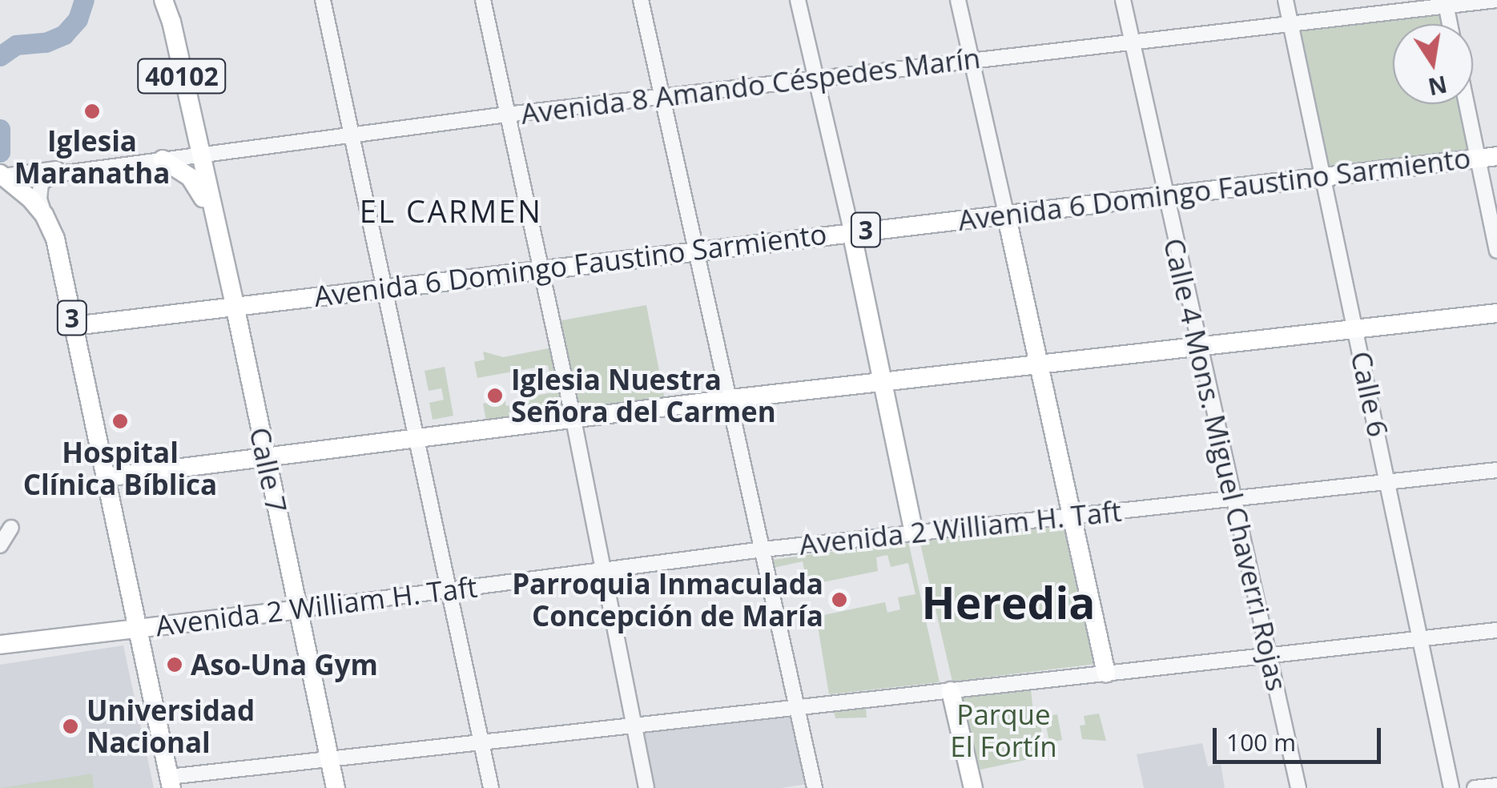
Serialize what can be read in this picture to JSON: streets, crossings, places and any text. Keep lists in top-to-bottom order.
{
  "streets": {
    "main road": [
      "40102",
      "Avenida 6 Domingo Faustino Sarmiento",
      "3",
      "Calle 7",
      "Avenida 2 William H. Taft"
    ],
    "street": ["Avenida 8 Amando Céspedes Marín", "Calle 6", "Calle 4 Mons. Miguel Chaverri Rojas"]
  },
  "crossings": [
    ["40102", "Avenida 8 Amando Céspedes Marín"],
    ["40102", "Calle 7"],
    ["Avenida 8 Amando Céspedes Marín", "3"],
    ["Avenida 8 Amando Céspedes Marín", "Calle 6"],
    ["Avenida 8 Amando Céspedes Marín", "Calle 4 Mons. Miguel Chaverri Rojas"],
    ["Avenida 8 Amando Céspedes Marín", "Calle 7"],
    ["Avenida 6 Domingo Faustino Sarmiento", "3"],
    ["Avenida 6 Domingo Faustino Sarmiento", "Calle 6"],
    ["Avenida 6 Domingo Faustino Sarmiento", "Calle 4 Mons. Miguel Chaverri Rojas"],
    ["Avenida 6 Domingo Faustino Sarmiento", "Calle 7"],
    ["Calle 6", "Avenida 2 William H. Taft"],
    ["Calle 4 Mons. Miguel Chaverri Rojas", "Avenida 2 William H. Taft"],
    ["Calle 7", "Avenida 2 William H. Taft"]
  ],
  "districts": ["EL CARMEN", "Heredia"],
  "parks": ["Parque El Fortín"],
  "places": [
    "Iglesia Maranatha",
    "Iglesia Nuestra Señora del Carmen",
    "Hospital Clínica Bíblica",
    "Parroquia Inmaculada Concepción de María",
    "Aso-Una Gym",
    "Universidad Nacional"
  ],
  "scale_bar": "100 m",
  "north": "bottom"
}
